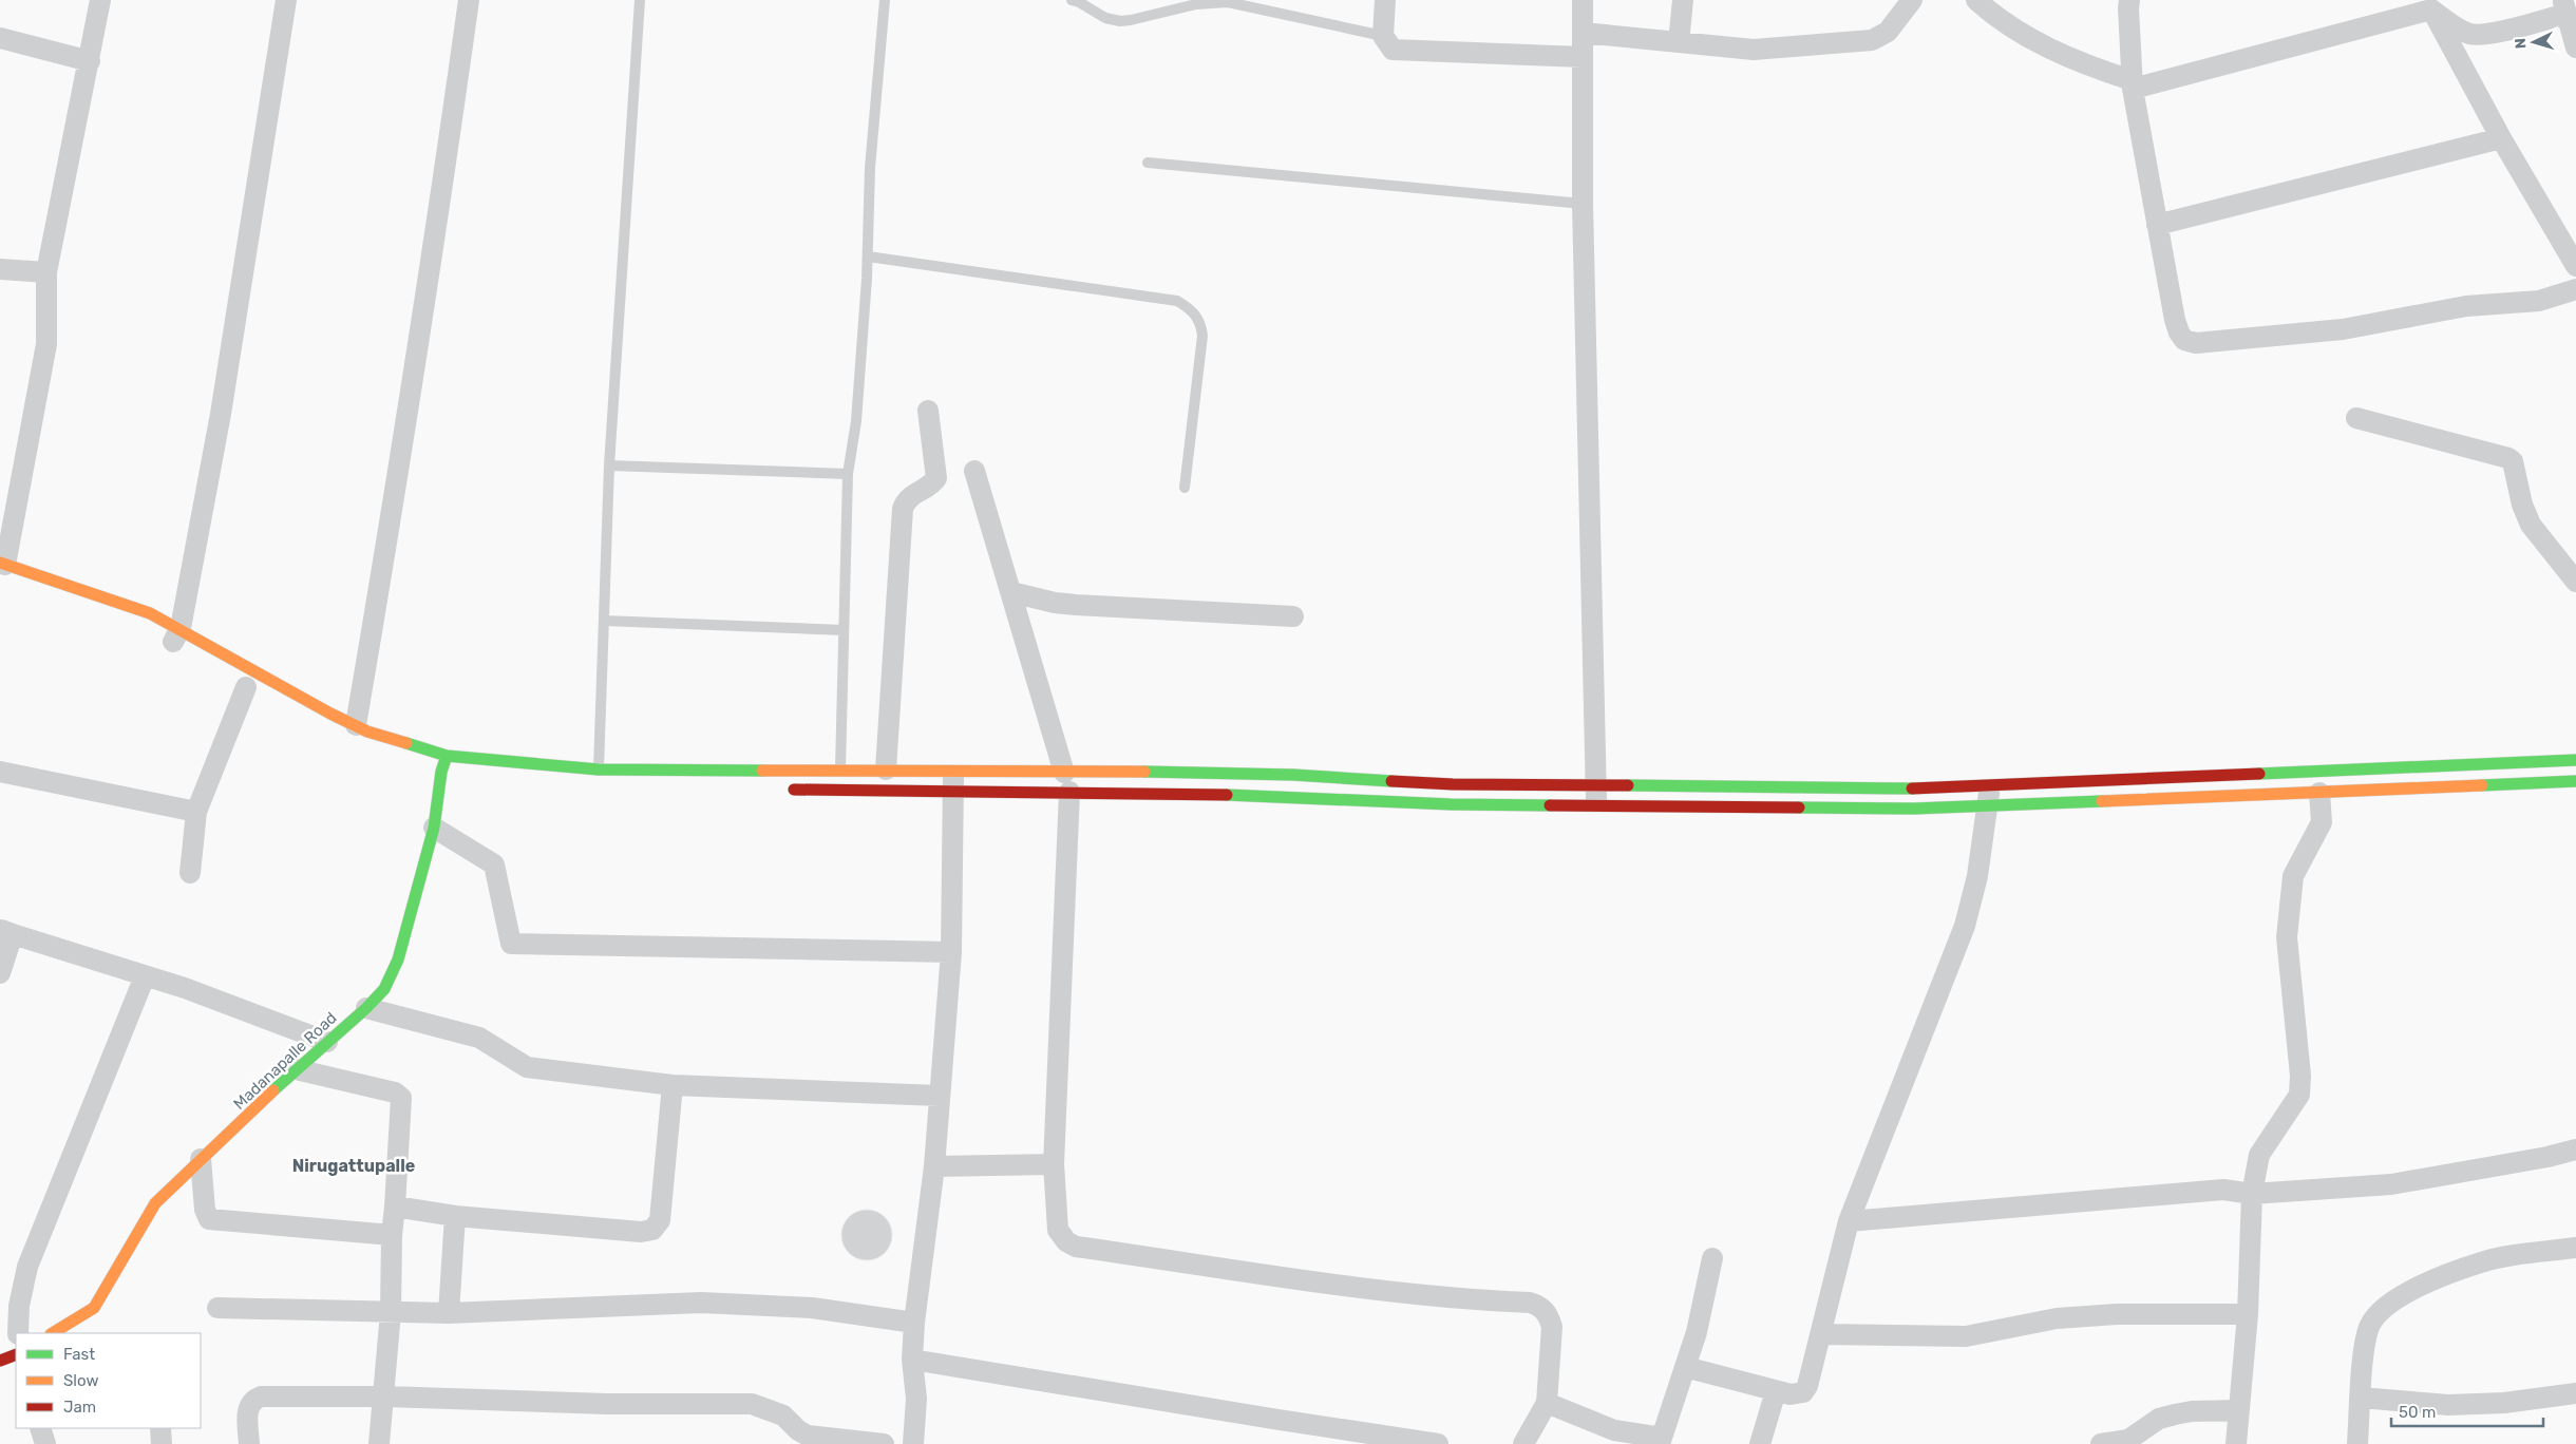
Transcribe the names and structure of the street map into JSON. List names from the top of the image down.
{
  "streets": {
    "main road": ["Madanapalle Road"]
  },
  "districts": ["Nirugattupalle"],
  "legend": ["Fast", "Slow", "Jam"],
  "scale_bar": "50 m",
  "north": "left"
}
